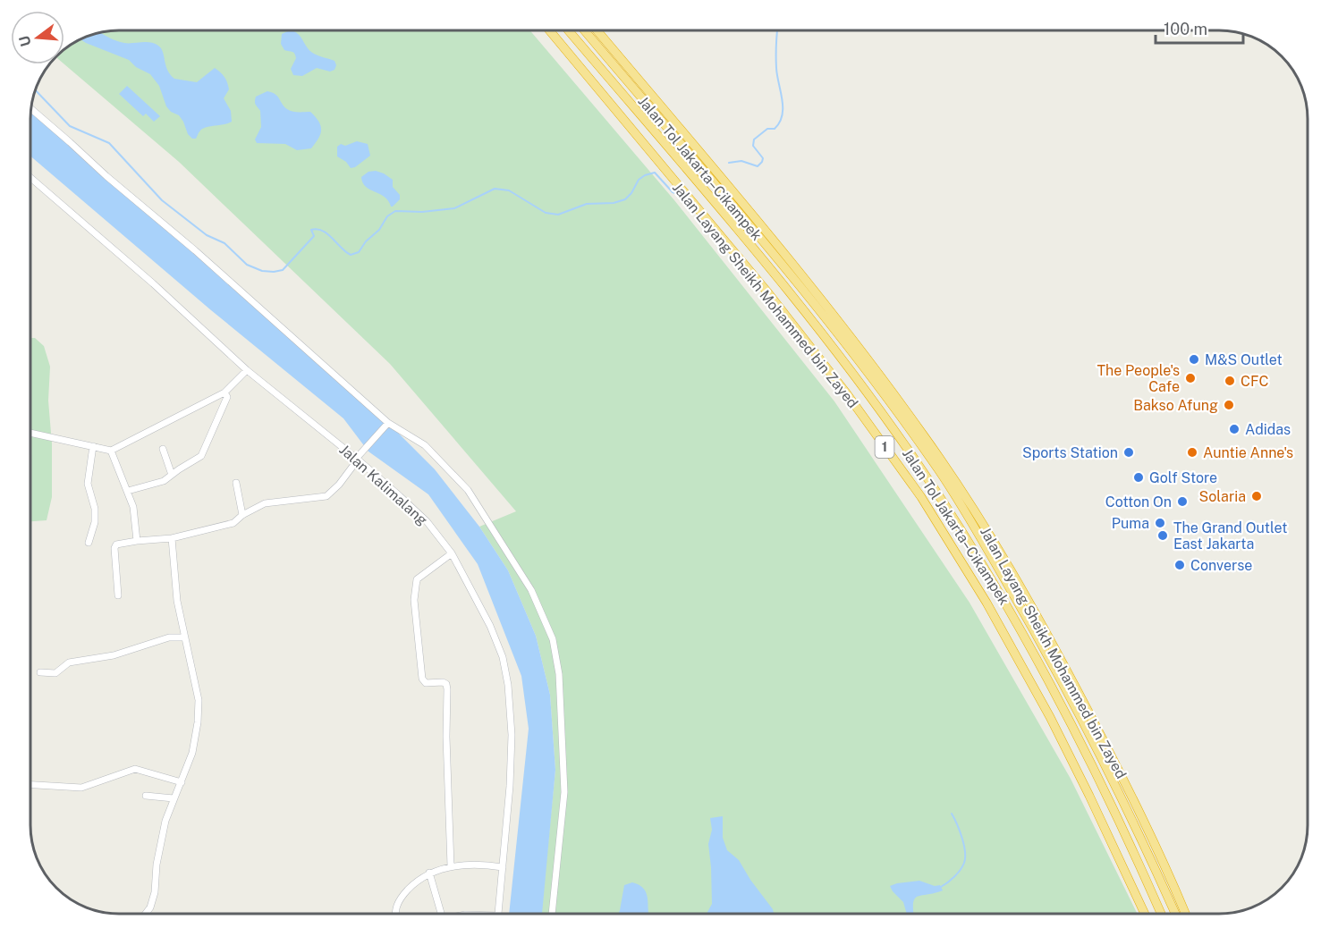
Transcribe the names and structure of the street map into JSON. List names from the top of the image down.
{
  "streets": {
    "highway": ["Jalan Tol Jakarta–Cikampek", "Jalan Layang Sheikh Mohammed bin Zayed", "1"],
    "street": ["Jalan Kalimalang"]
  },
  "places": [
    "M&S Outlet",
    "The People's Cafe",
    "CFC",
    "Bakso Afung",
    "Adidas",
    "Sports Station",
    "Auntie Anne's",
    "Golf Store",
    "Solaria",
    "Cotton On",
    "Puma",
    "The Grand Outlet East Jakarta",
    "Converse"
  ],
  "scale_bar": "100 m",
  "north": "left"
}
